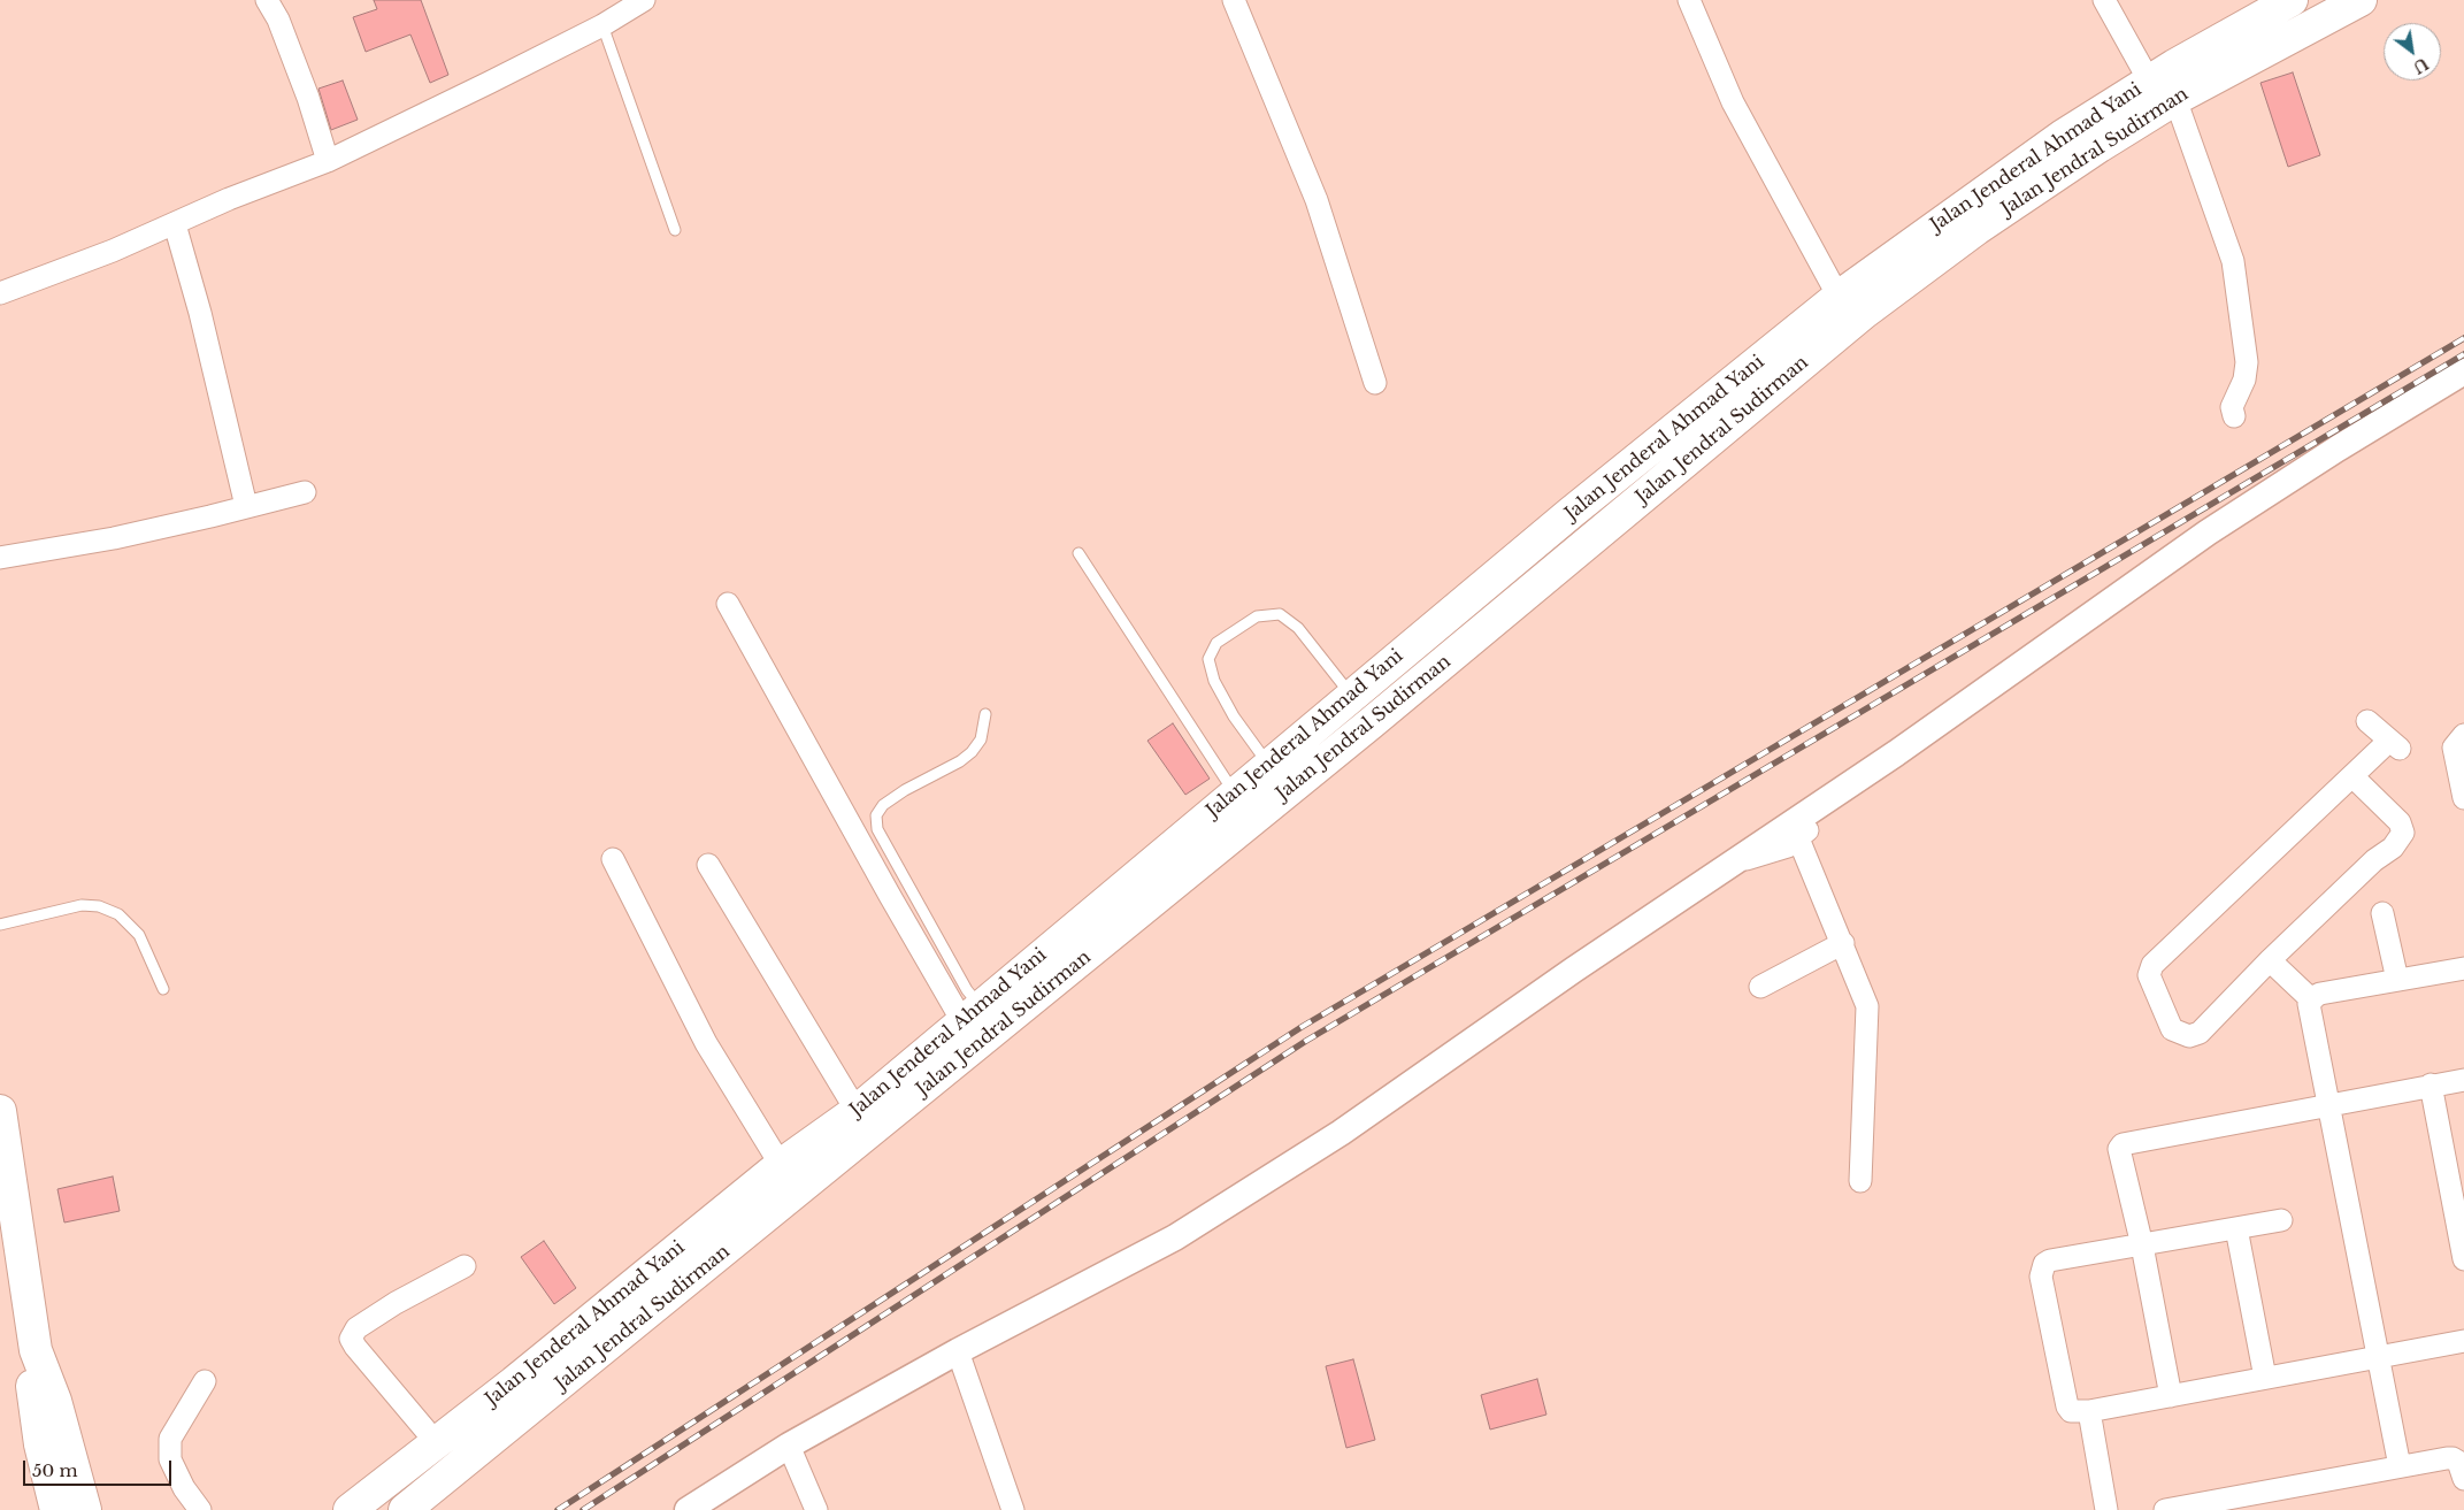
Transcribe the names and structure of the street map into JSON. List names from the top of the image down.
{
  "streets": {
    "highway": ["Jalan Jendral Sudirman", "Jalan Jenderal Ahmad Yani"]
  },
  "crossings": [
    ["Jalan Jendral Sudirman", "Jalan Jenderal Ahmad Yani"]
  ],
  "scale_bar": "50 m",
  "north": "bottom right"
}
